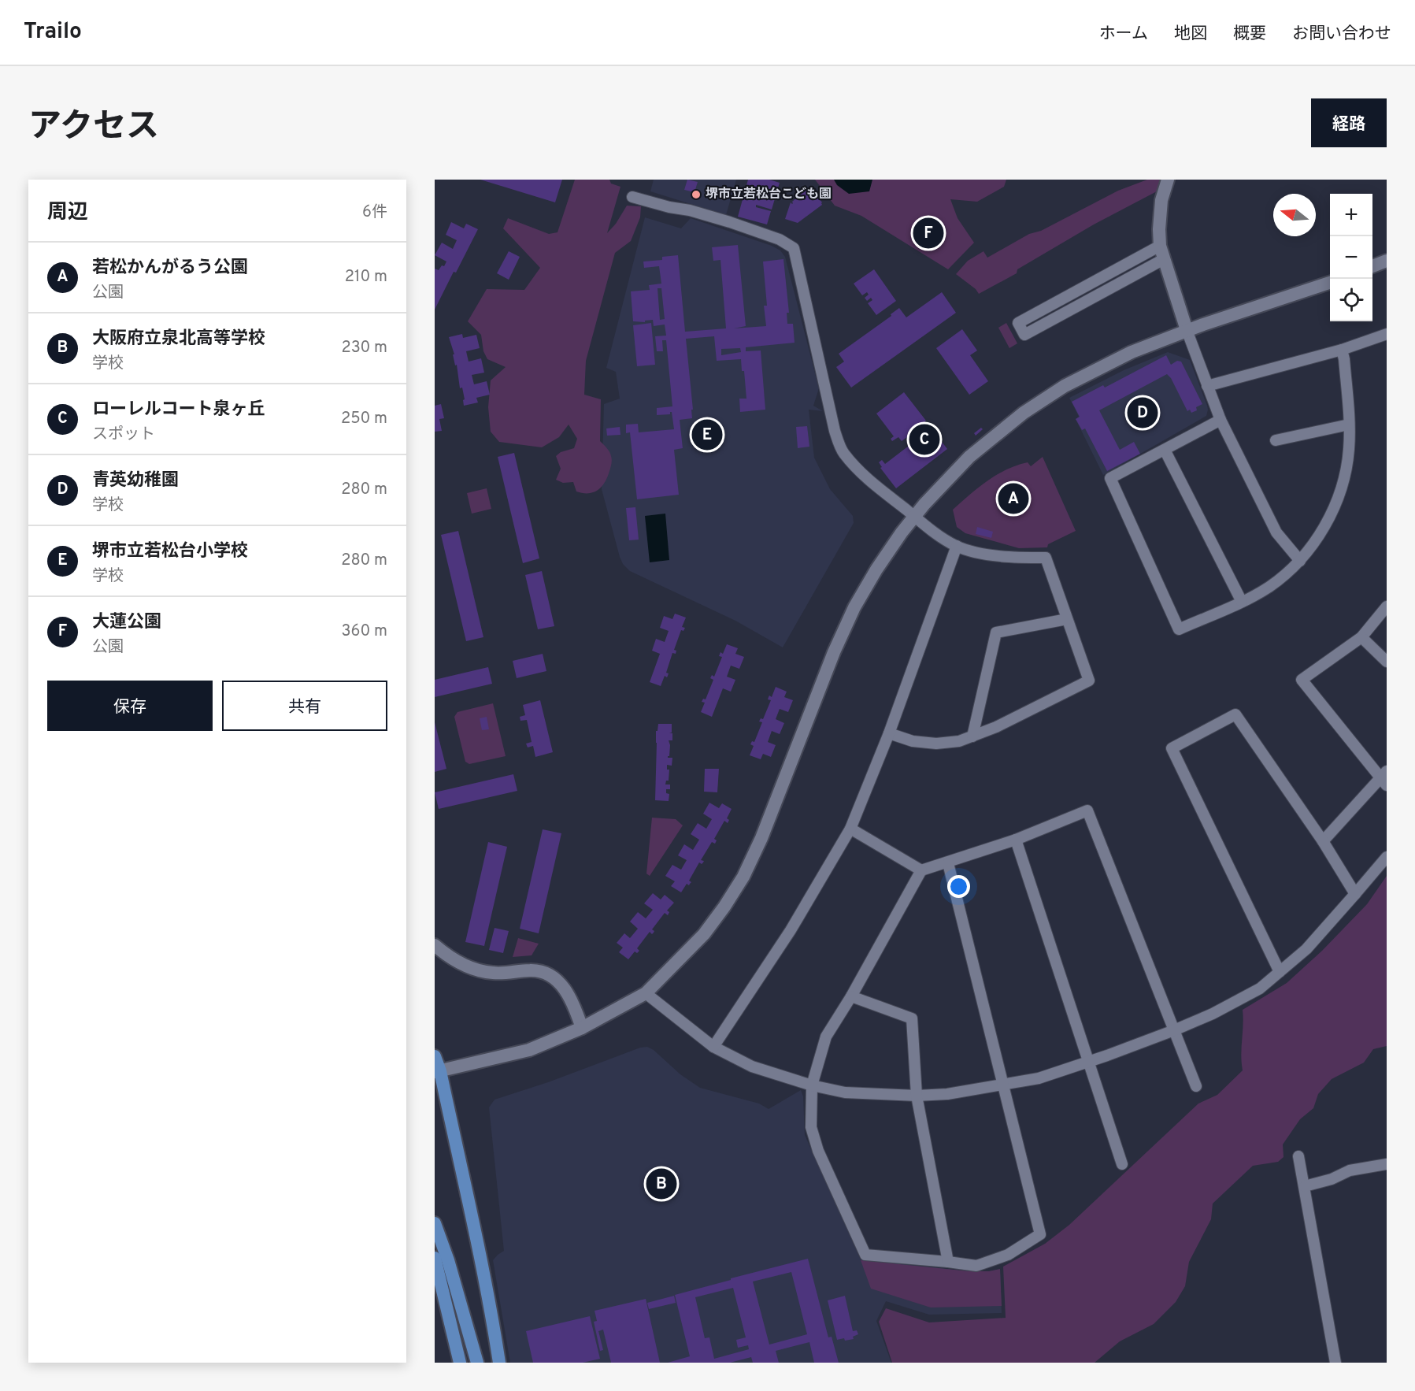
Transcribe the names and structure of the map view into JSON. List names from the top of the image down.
{
  "places": ["堺市立若松台こども園"],
  "north": "left",
  "page": {
    "header": "Trailo",
    "nav": [
      "ホーム",
      "地図",
      "概要",
      "お問い合わせ"
    ],
    "title": "アクセス",
    "buttons": [
      "経路",
      ["保存", "共有"]
    ],
    "heading": ["周辺", "6件"],
    "map_buttons": ["+", "−"],
    "pins": [
      "F",
      "D",
      "E",
      "C",
      "A",
      "B"
    ],
    "list": [
      {
        "mark": "A",
        "name": "若松かんがるう公園",
        "note": "公園",
        "value": "210 m"
      },
      {
        "mark": "B",
        "name": "大阪府立泉北高等学校",
        "note": "学校",
        "value": "230 m"
      },
      {
        "mark": "C",
        "name": "ローレルコート泉ヶ丘",
        "note": "スポット",
        "value": "250 m"
      },
      {
        "mark": "D",
        "name": "青英幼稚園",
        "note": "学校",
        "value": "280 m"
      },
      {
        "mark": "E",
        "name": "堺市立若松台小学校",
        "note": "学校",
        "value": "280 m"
      },
      {
        "mark": "F",
        "name": "大蓮公園",
        "note": "公園",
        "value": "360 m"
      }
    ]
  }
}
